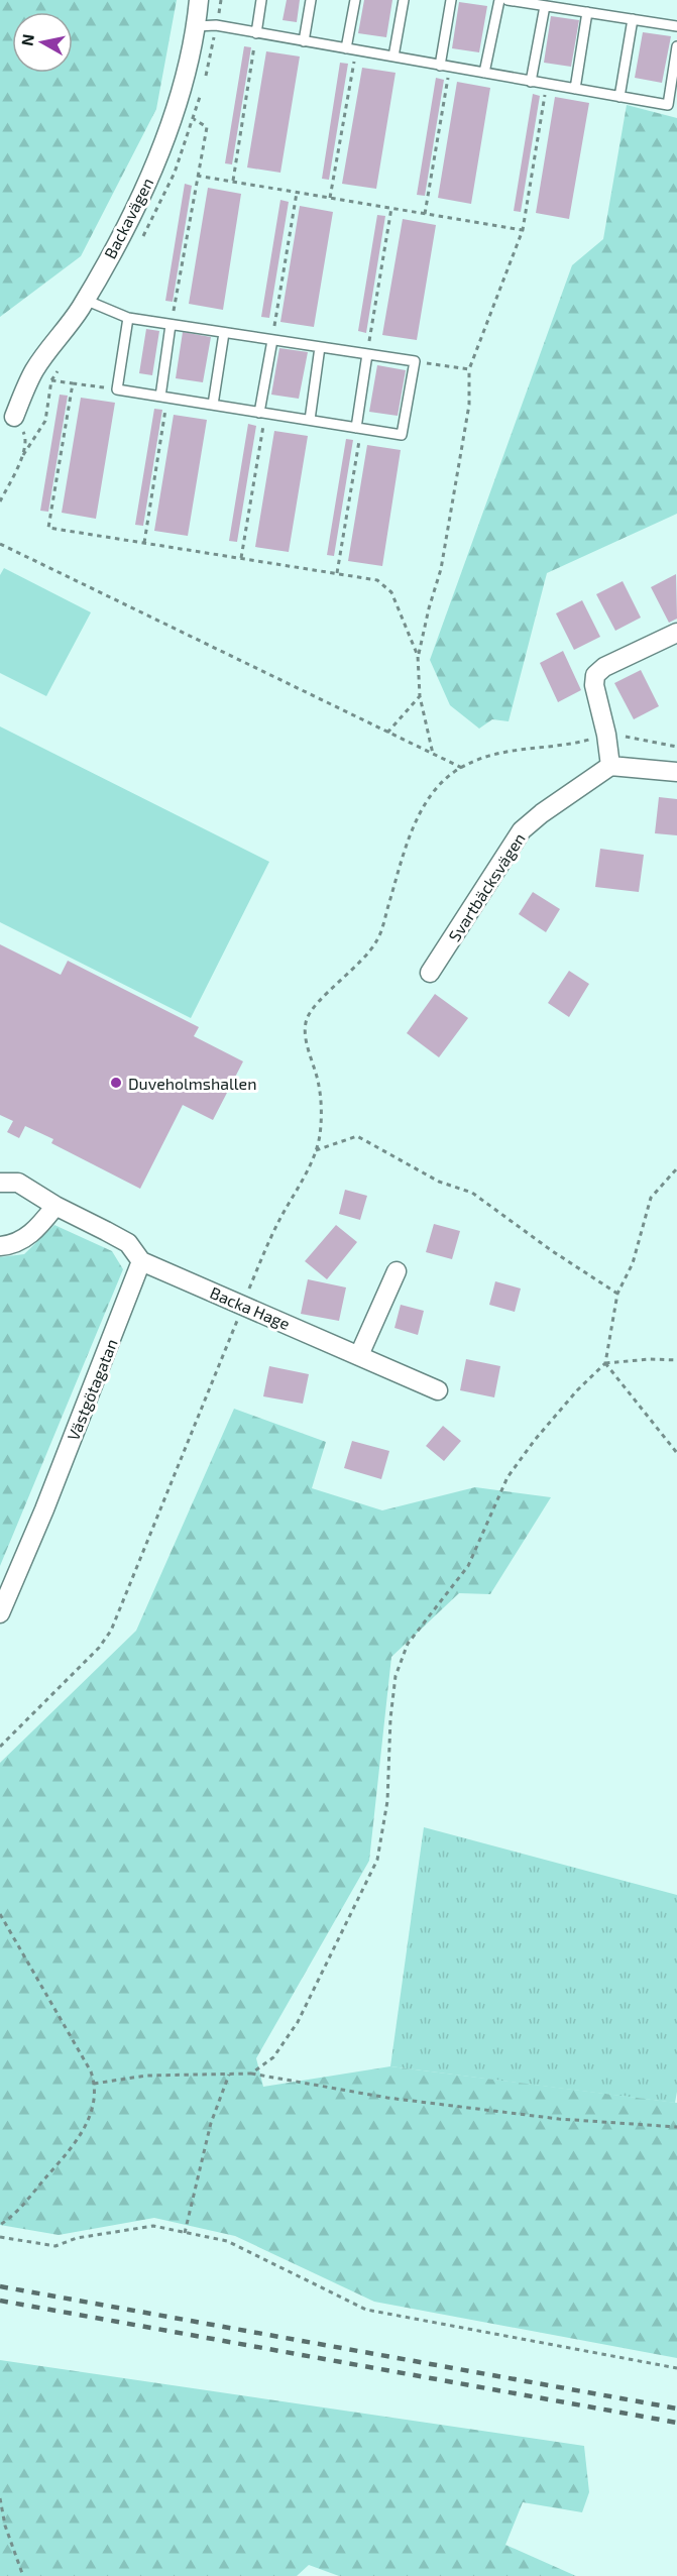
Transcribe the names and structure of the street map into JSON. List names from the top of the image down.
{
  "streets": {
    "street": [
      "Backavägen",
      "Svartbäcksvägen",
      "Backa Hage",
      "Västgötagatan"
    ]
  },
  "crossings": [
    ["Backa Hage", "Västgötagatan"]
  ],
  "places": ["Duveholmshallen"],
  "north": "left"
}
